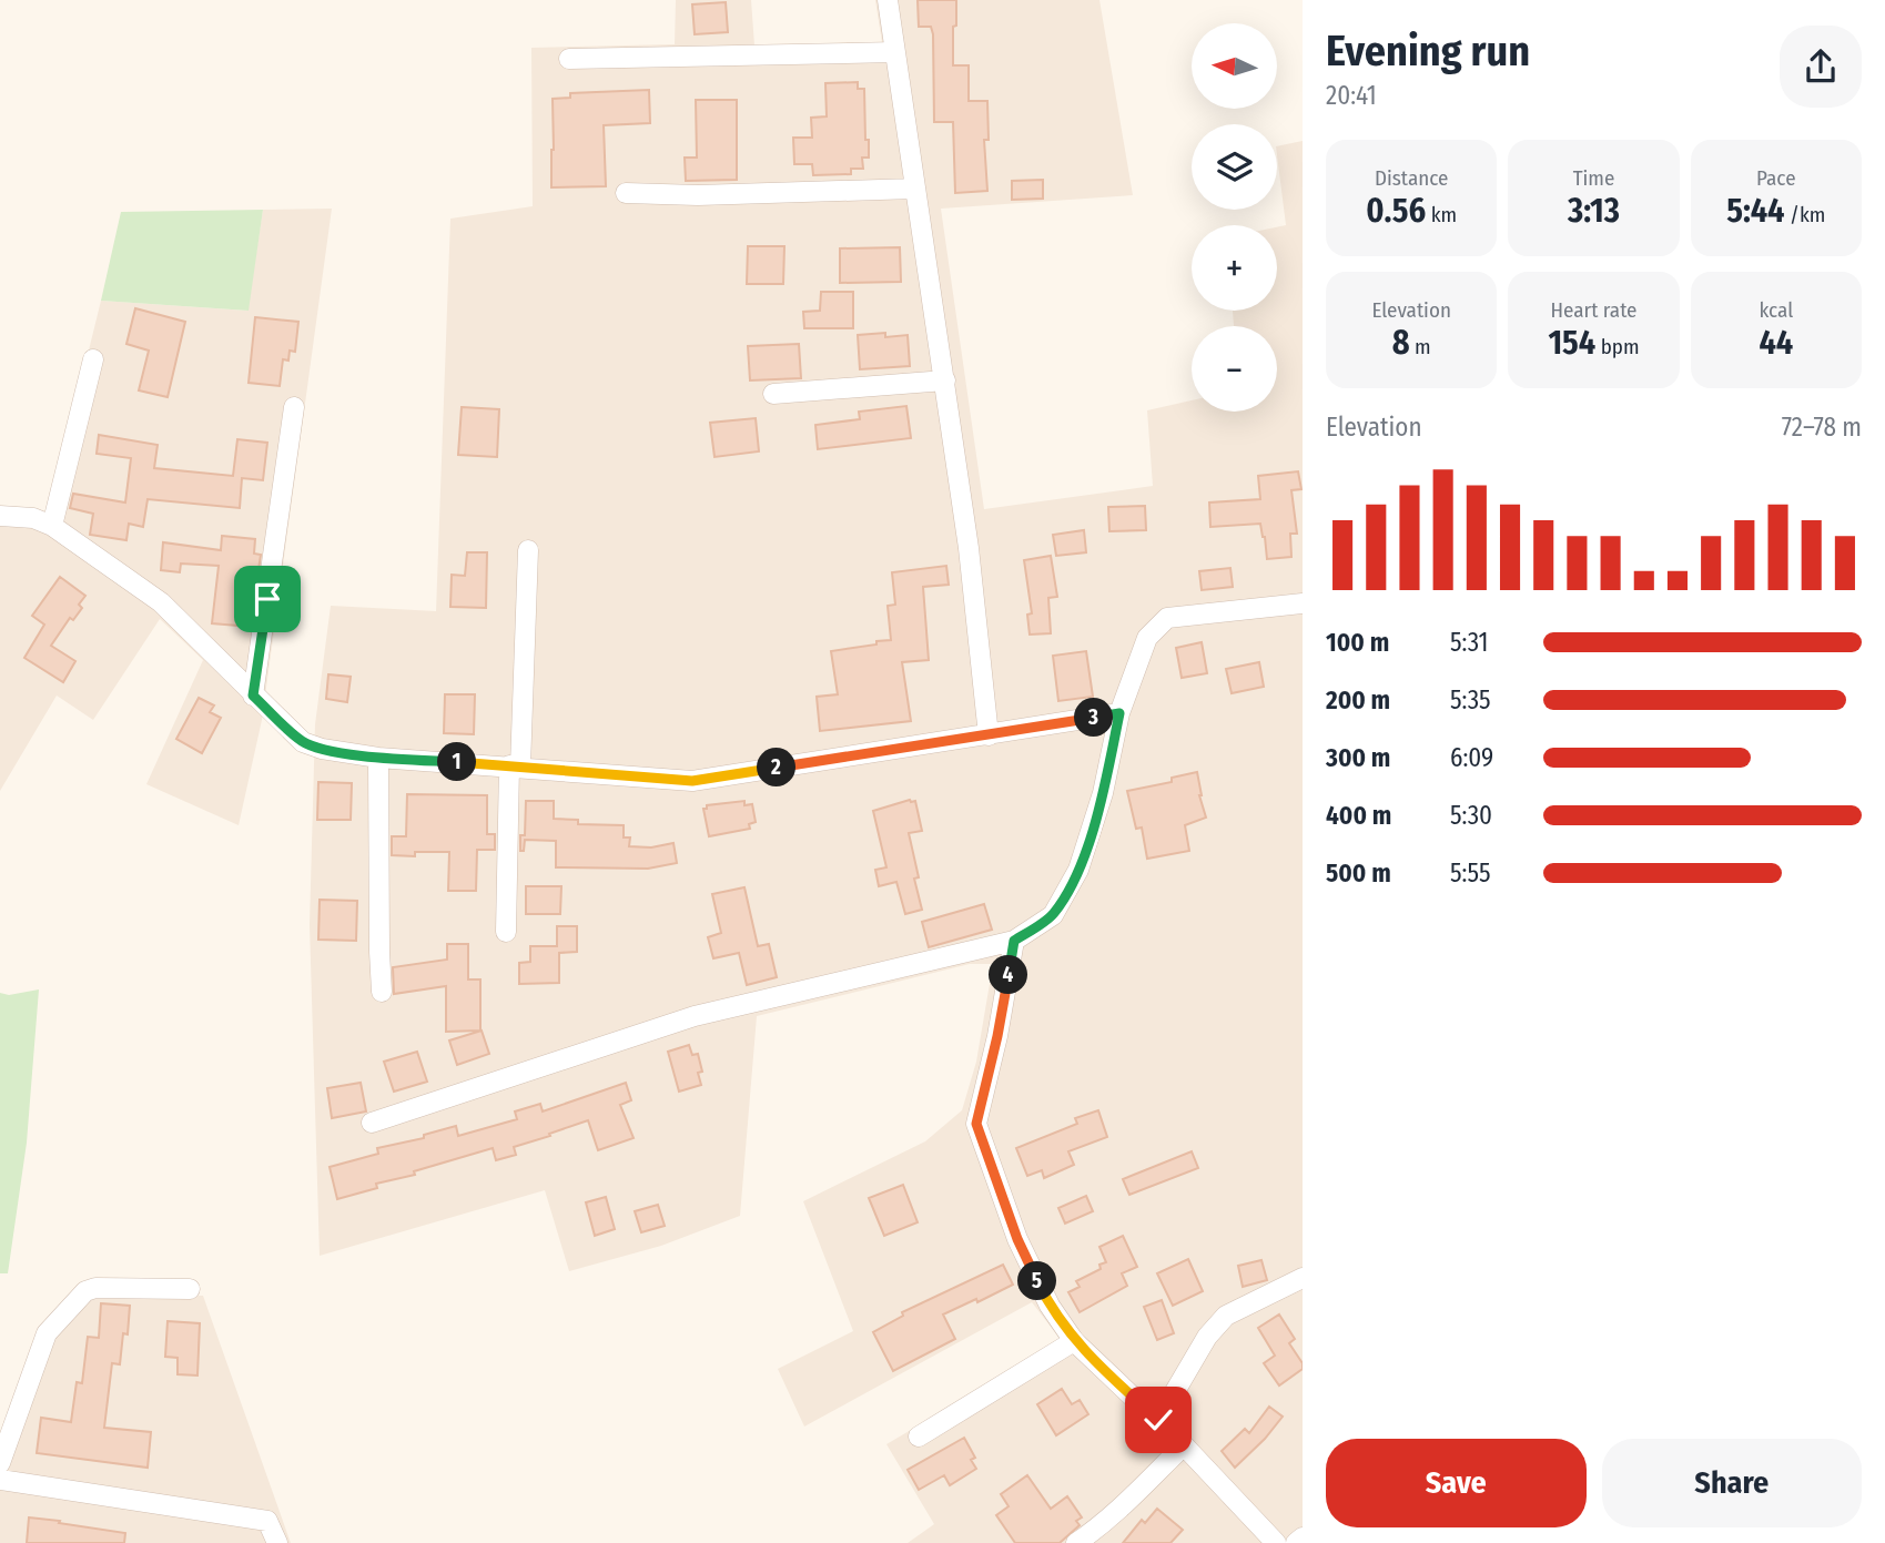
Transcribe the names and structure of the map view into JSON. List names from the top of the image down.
{
  "north": "left",
  "page": {
    "heading": ["Evening run", "20:41"],
    "map_buttons": ["+", "−"],
    "stats": [
      ["Distance", "0.56 km"],
      ["Time", "3:13"],
      ["Pace", "5:44 /km"],
      ["Elevation", "8 m"],
      ["Heart rate", "154 bpm"],
      ["kcal", "44"]
    ],
    "chart": ["Elevation", "72–78 m"],
    "list": [
      {
        "name": "100 m",
        "note": "5:31"
      },
      {
        "name": "200 m",
        "note": "5:35"
      },
      {
        "name": "300 m",
        "note": "6:09"
      },
      {
        "name": "400 m",
        "note": "5:30"
      },
      {
        "name": "500 m",
        "note": "5:55"
      }
    ],
    "pins": [
      "3",
      "1",
      "2",
      "4",
      "5"
    ],
    "buttons": ["Save", "Share"]
  }
}
